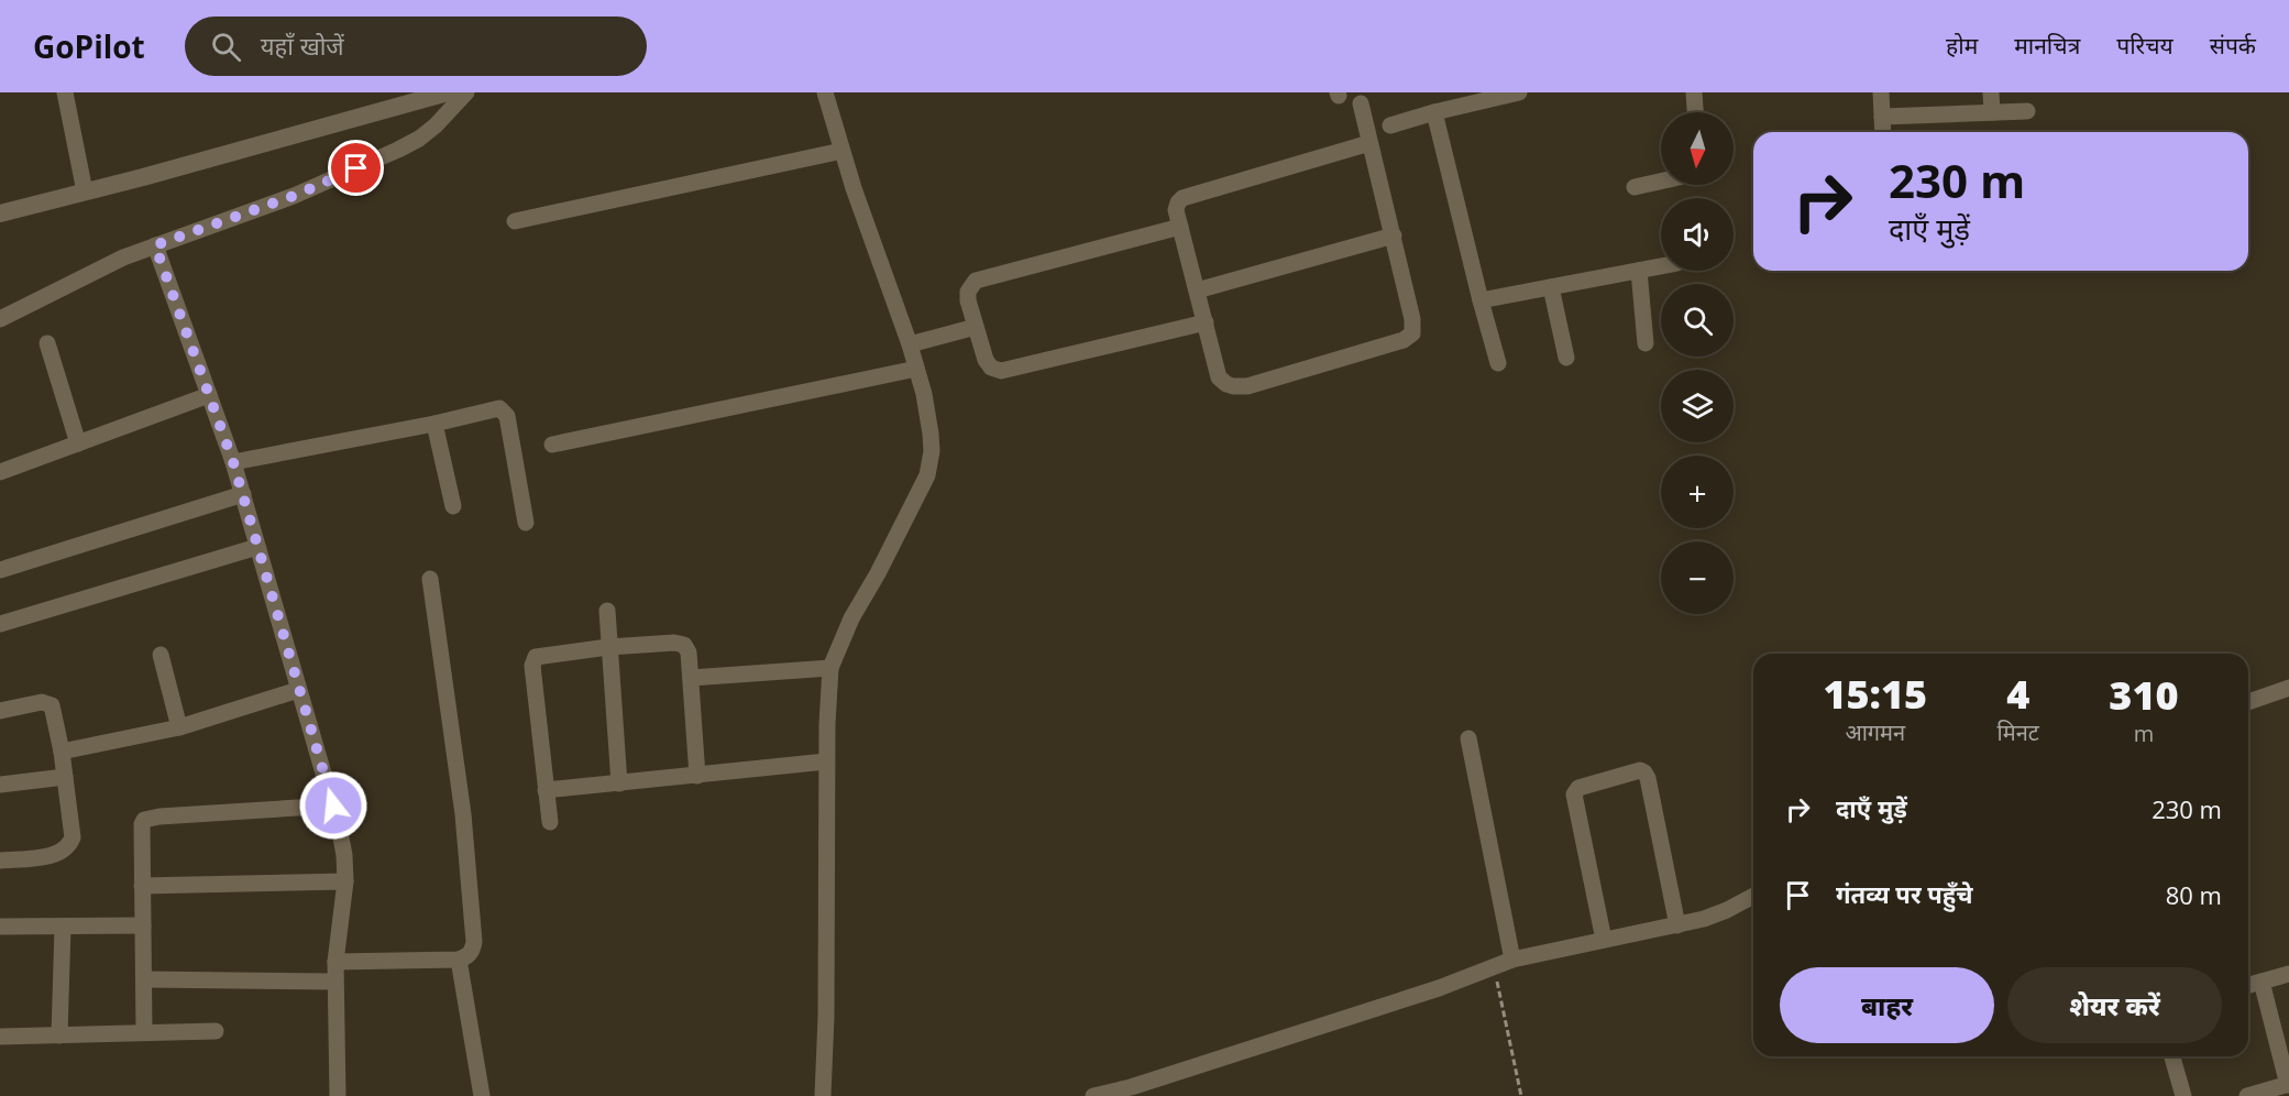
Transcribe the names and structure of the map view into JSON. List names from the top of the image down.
{
  "north": "bottom",
  "page": {
    "header": "GoPilot",
    "search": "यहाँ खोजें",
    "nav": [
      "होम",
      "मानचित्र",
      "परिचय",
      "संपर्क"
    ],
    "map_buttons": ["+", "−"],
    "turn": ["230 m", "दाएँ मुड़ें"],
    "eta": [
      "15:15",
      "आगमन",
      "4",
      "मिनट",
      "310",
      "m"
    ],
    "list": [
      {
        "name": "दाएँ मुड़ें",
        "value": "230 m"
      },
      {
        "name": "गंतव्य पर पहुँचे",
        "value": "80 m"
      }
    ],
    "buttons": ["बाहर", "शेयर करें"]
  }
}
